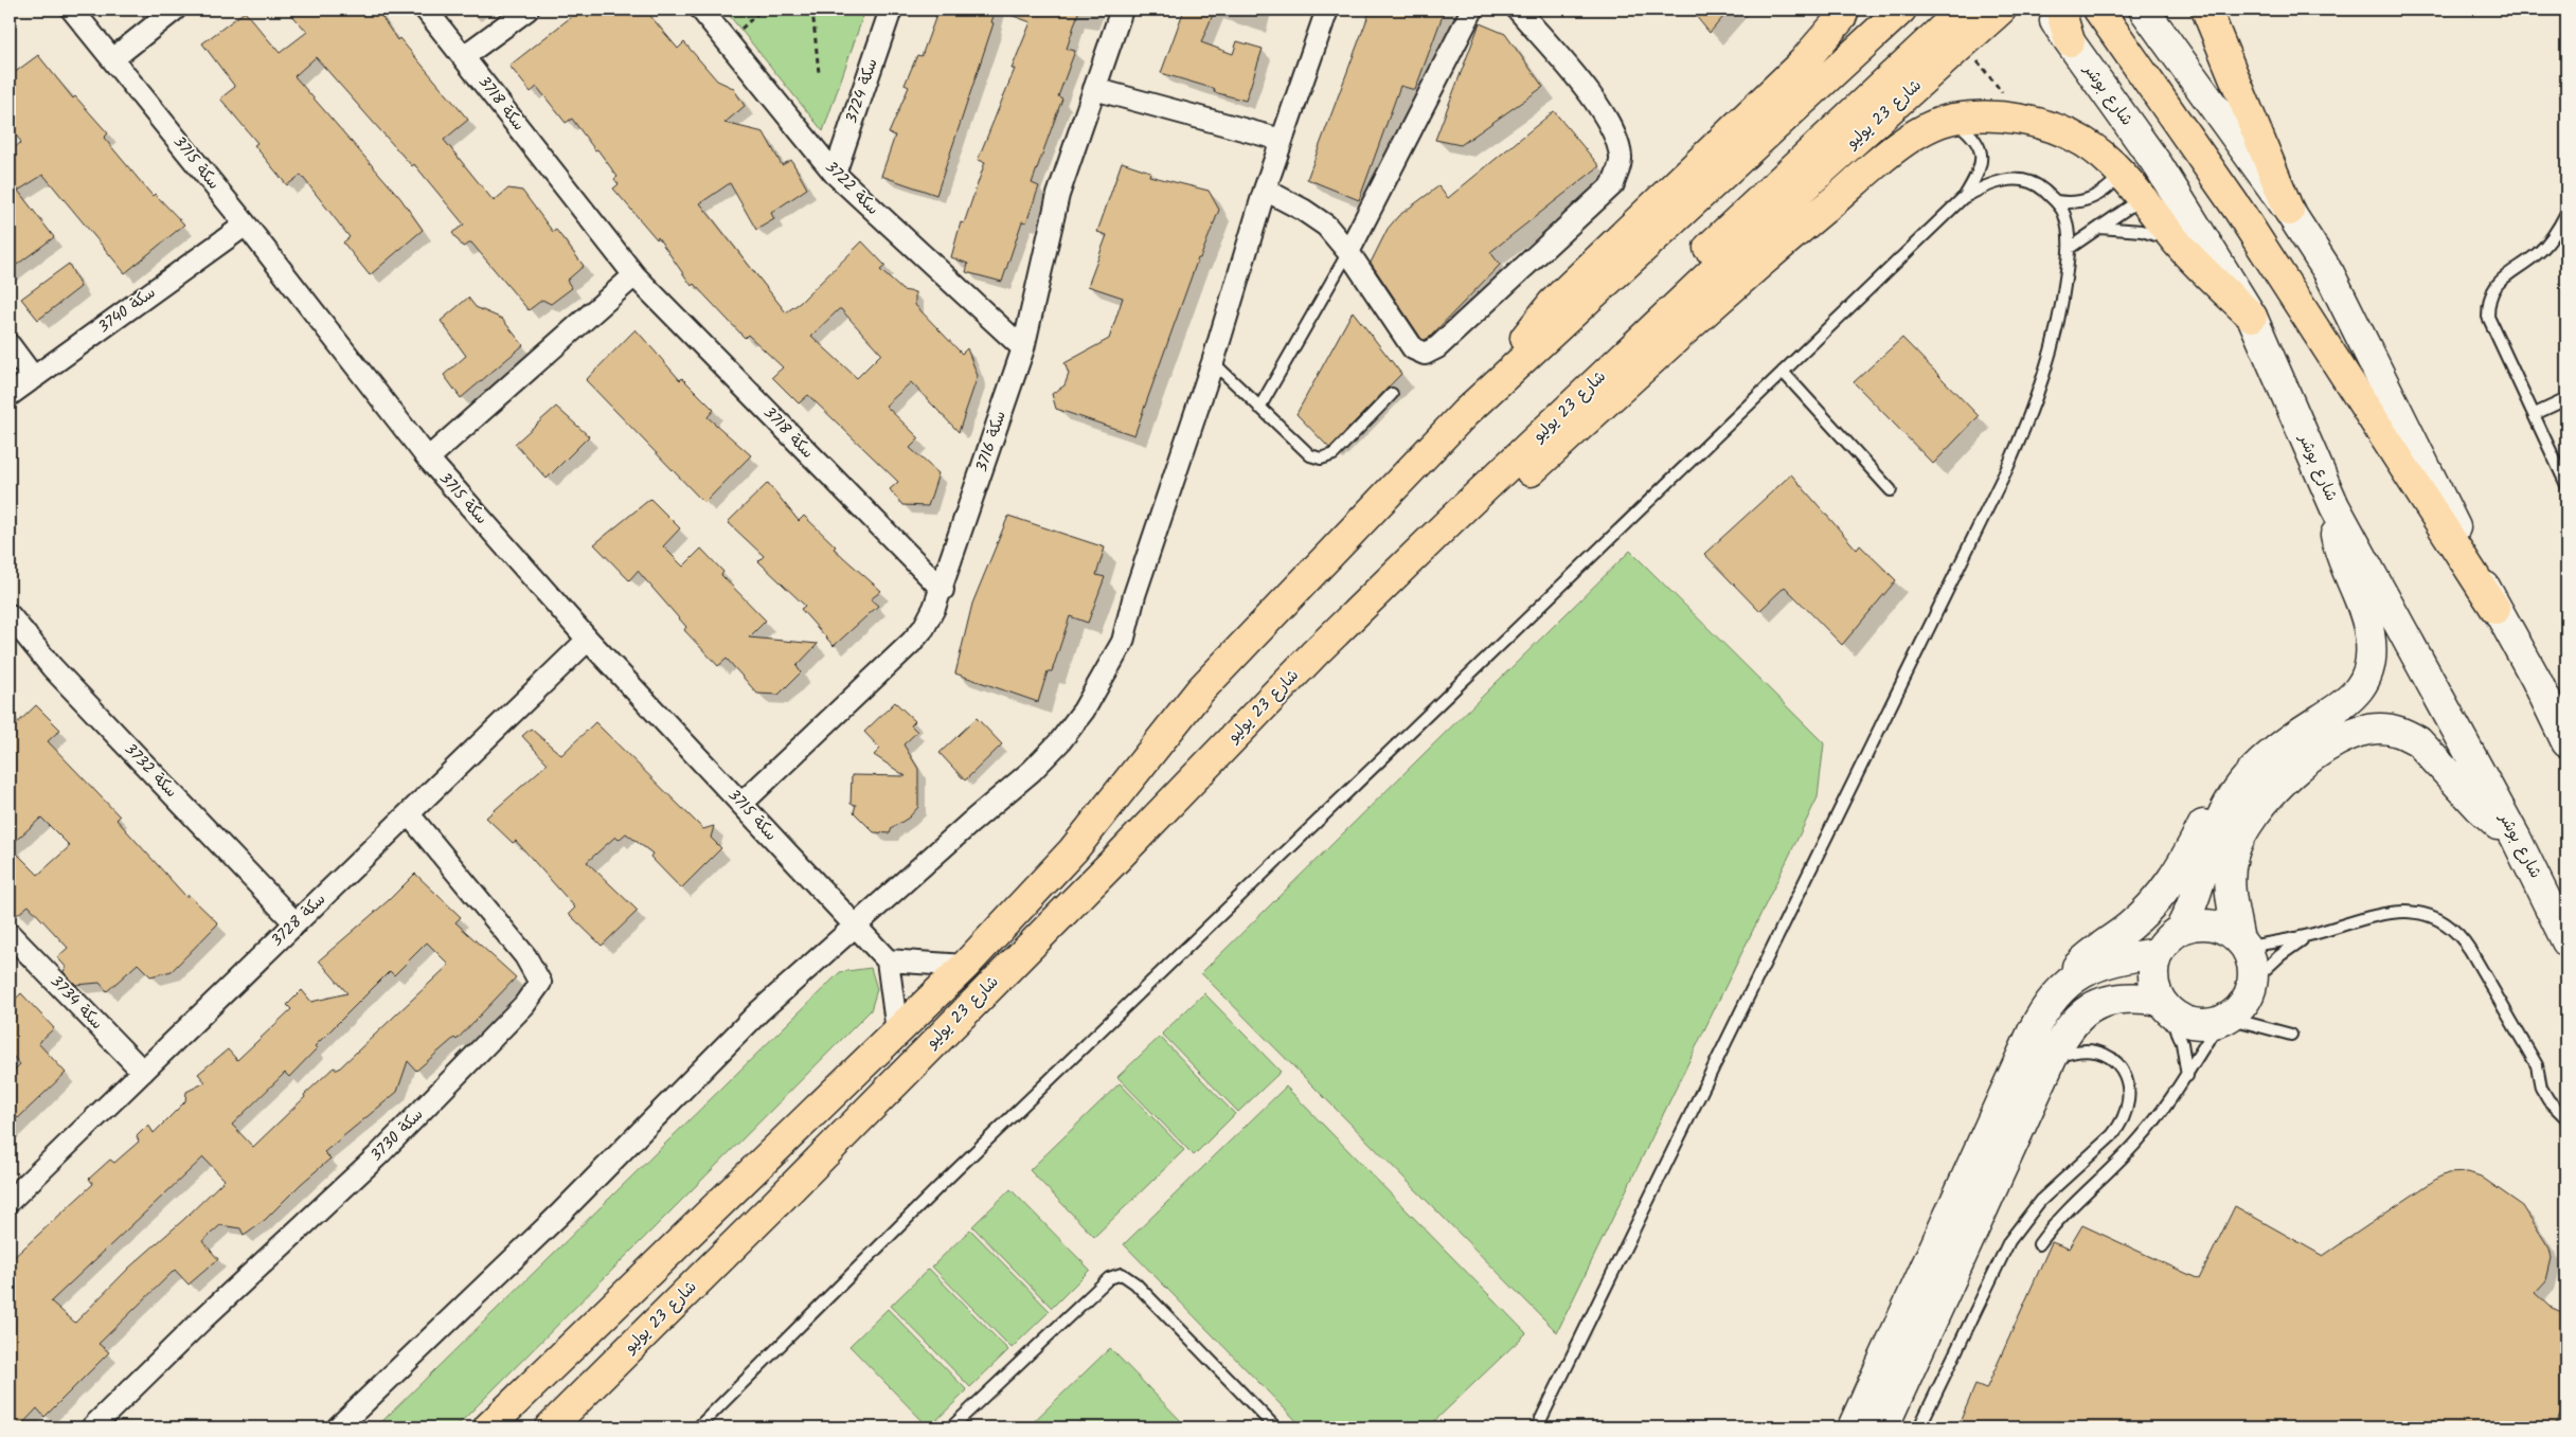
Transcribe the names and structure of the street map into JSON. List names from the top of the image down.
{
  "streets": {
    "main road": ["شارع 23 يوليو"],
    "street": [
      "سكة 3724",
      "شارع بوشر",
      "سكة 3718",
      "سكة 3715",
      "سكة 3722",
      "سكة 3740",
      "سكة 3716",
      "سكة 3732",
      "سكة 3728",
      "سكة 3734",
      "سكة 3730"
    ]
  },
  "crossings": [
    ["سكة 3724", "سكة 3722"],
    ["سكة 3718", "سكة 3716"],
    ["سكة 3715", "سكة 3740"],
    ["سكة 3715", "سكة 3716"],
    ["سكة 3715", "سكة 3728"],
    ["سكة 3722", "سكة 3716"],
    ["سكة 3732", "سكة 3728"],
    ["سكة 3728", "سكة 3734"],
    ["سكة 3728", "سكة 3730"]
  ]
}
